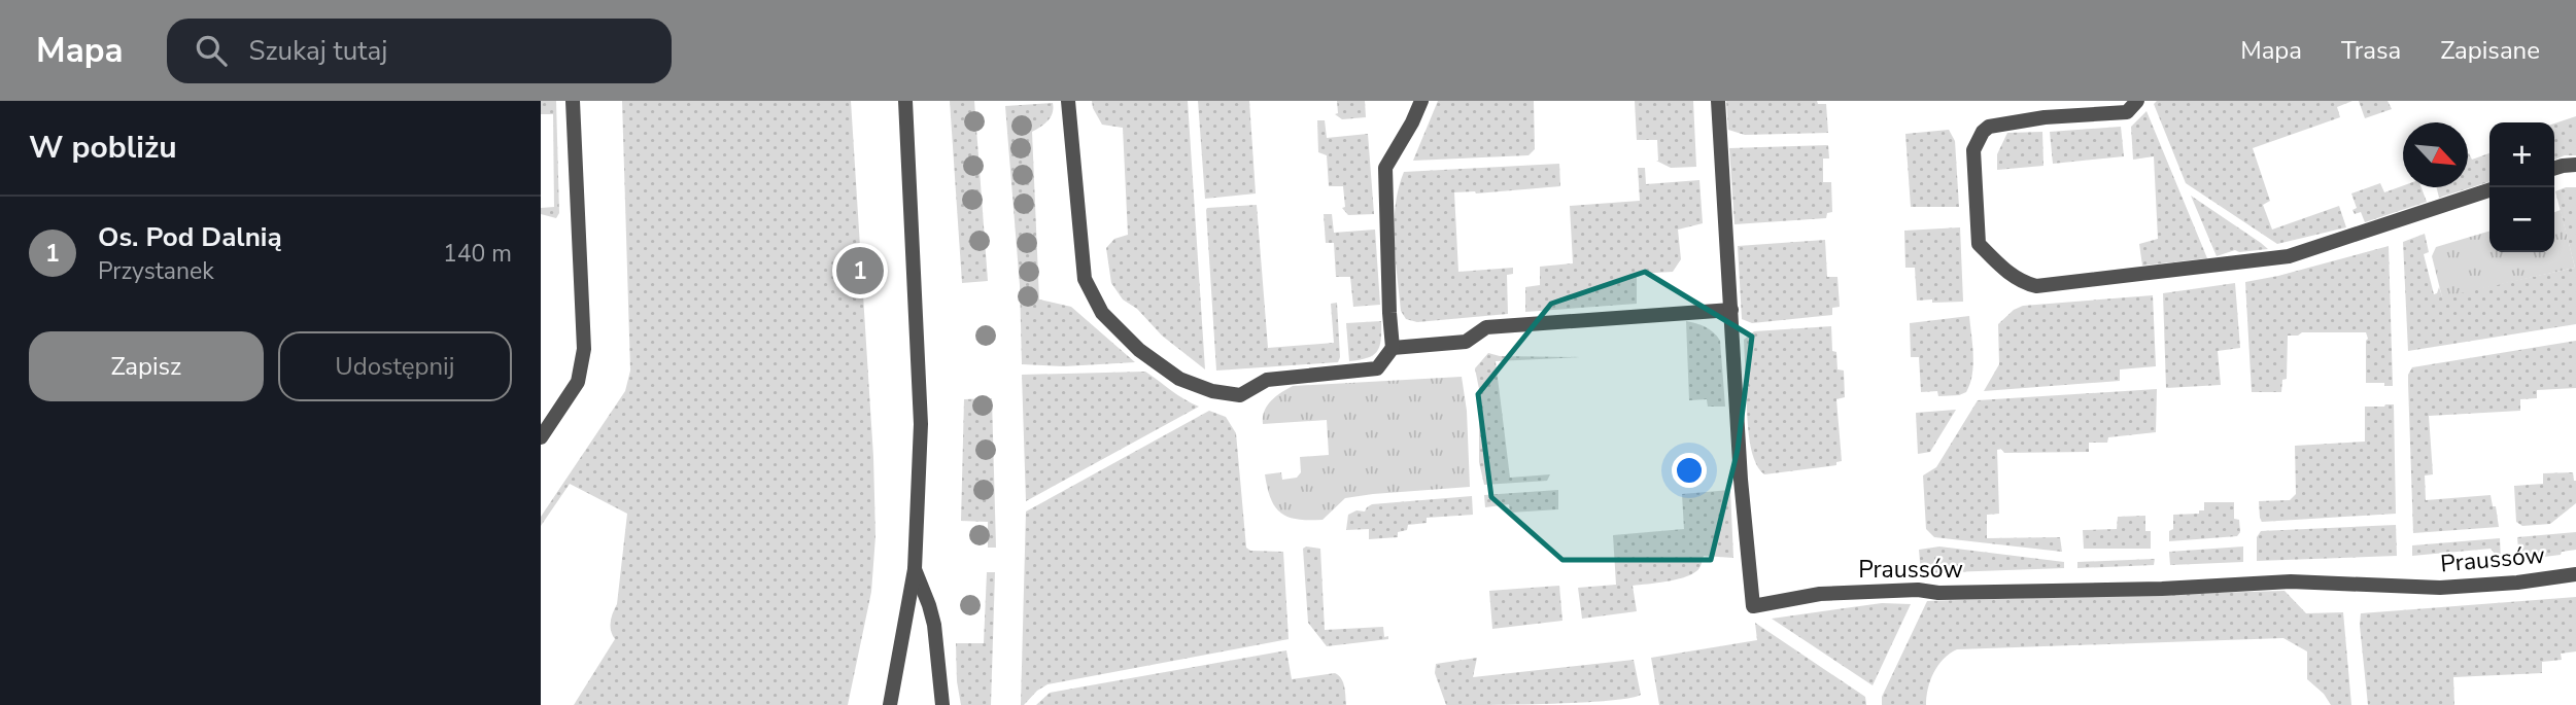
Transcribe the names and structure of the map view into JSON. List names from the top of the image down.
{
  "streets": {
    "street": ["Praussów"]
  },
  "north": "bottom right",
  "page": {
    "header": "Mapa",
    "search": "Szukaj tutaj",
    "nav": ["Mapa", "Trasa", "Zapisane"],
    "heading": "W pobliżu",
    "map_buttons": ["+", "−"],
    "list": [
      {
        "mark": "1",
        "name": "Os. Pod Dalnią",
        "note": "Przystanek",
        "value": "140 m"
      }
    ],
    "pins": "1",
    "buttons": ["Zapisz", "Udostępnij"]
  }
}
